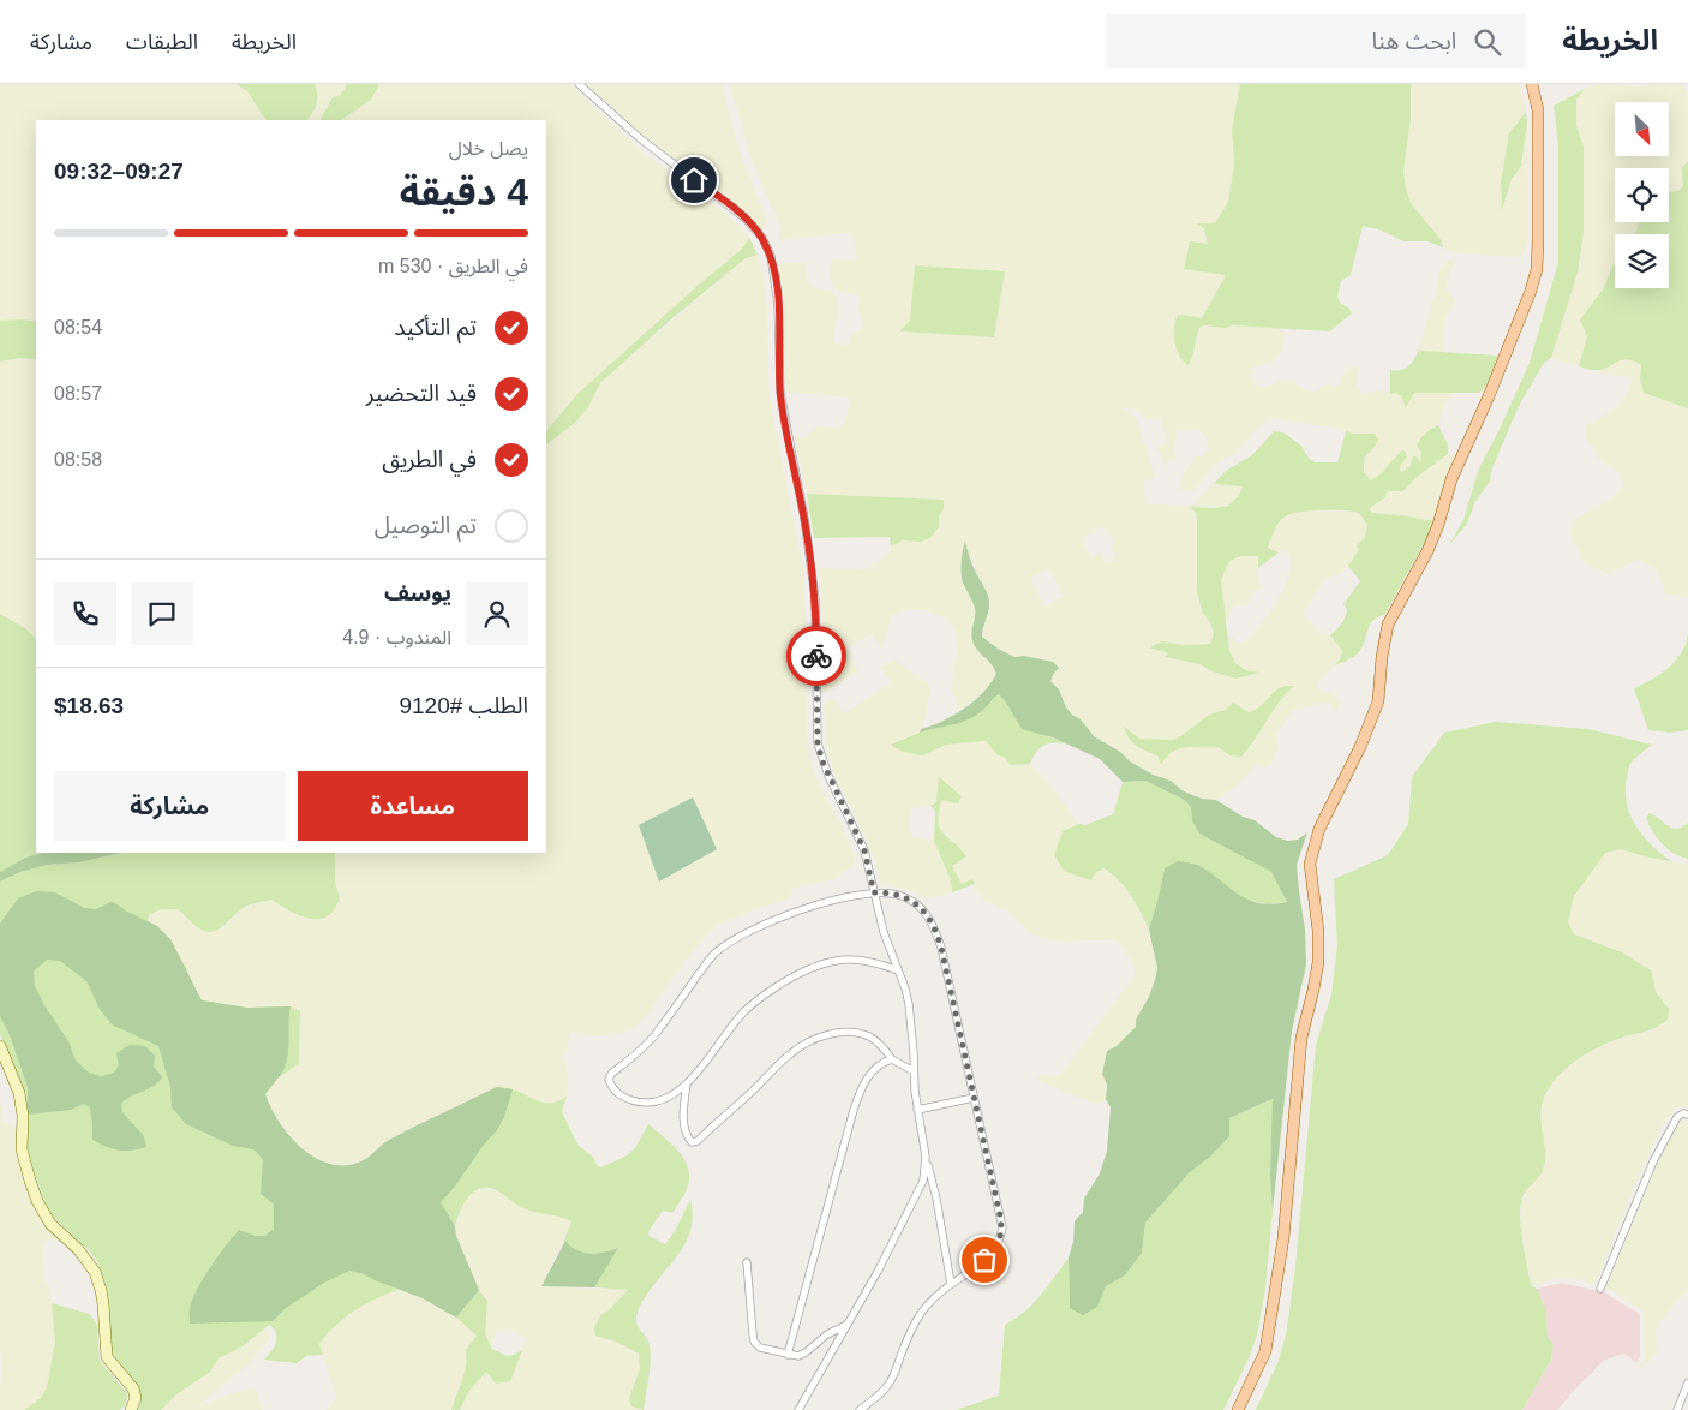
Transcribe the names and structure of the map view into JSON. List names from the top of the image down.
{
  "north": "bottom right",
  "page": {
    "header": "الخريطة",
    "search": "ابحث هنا",
    "nav": ["الخريطة", "الطبقات", "مشاركة"],
    "heading": ["4 دقيقة", "يصل خلال", "09:27–09:32"],
    "panel": [
      "يوسف",
      "المندوب · 4.9",
      "الطلب #9120",
      "$18.63"
    ],
    "bar": "في الطريق · 530 m",
    "list": [
      ["تم التأكيد", "08:54"],
      ["قيد التحضير", "08:57"],
      ["في الطريق", "08:58"],
      "تم التوصيل"
    ],
    "buttons": ["مساعدة", "مشاركة"]
  }
}
